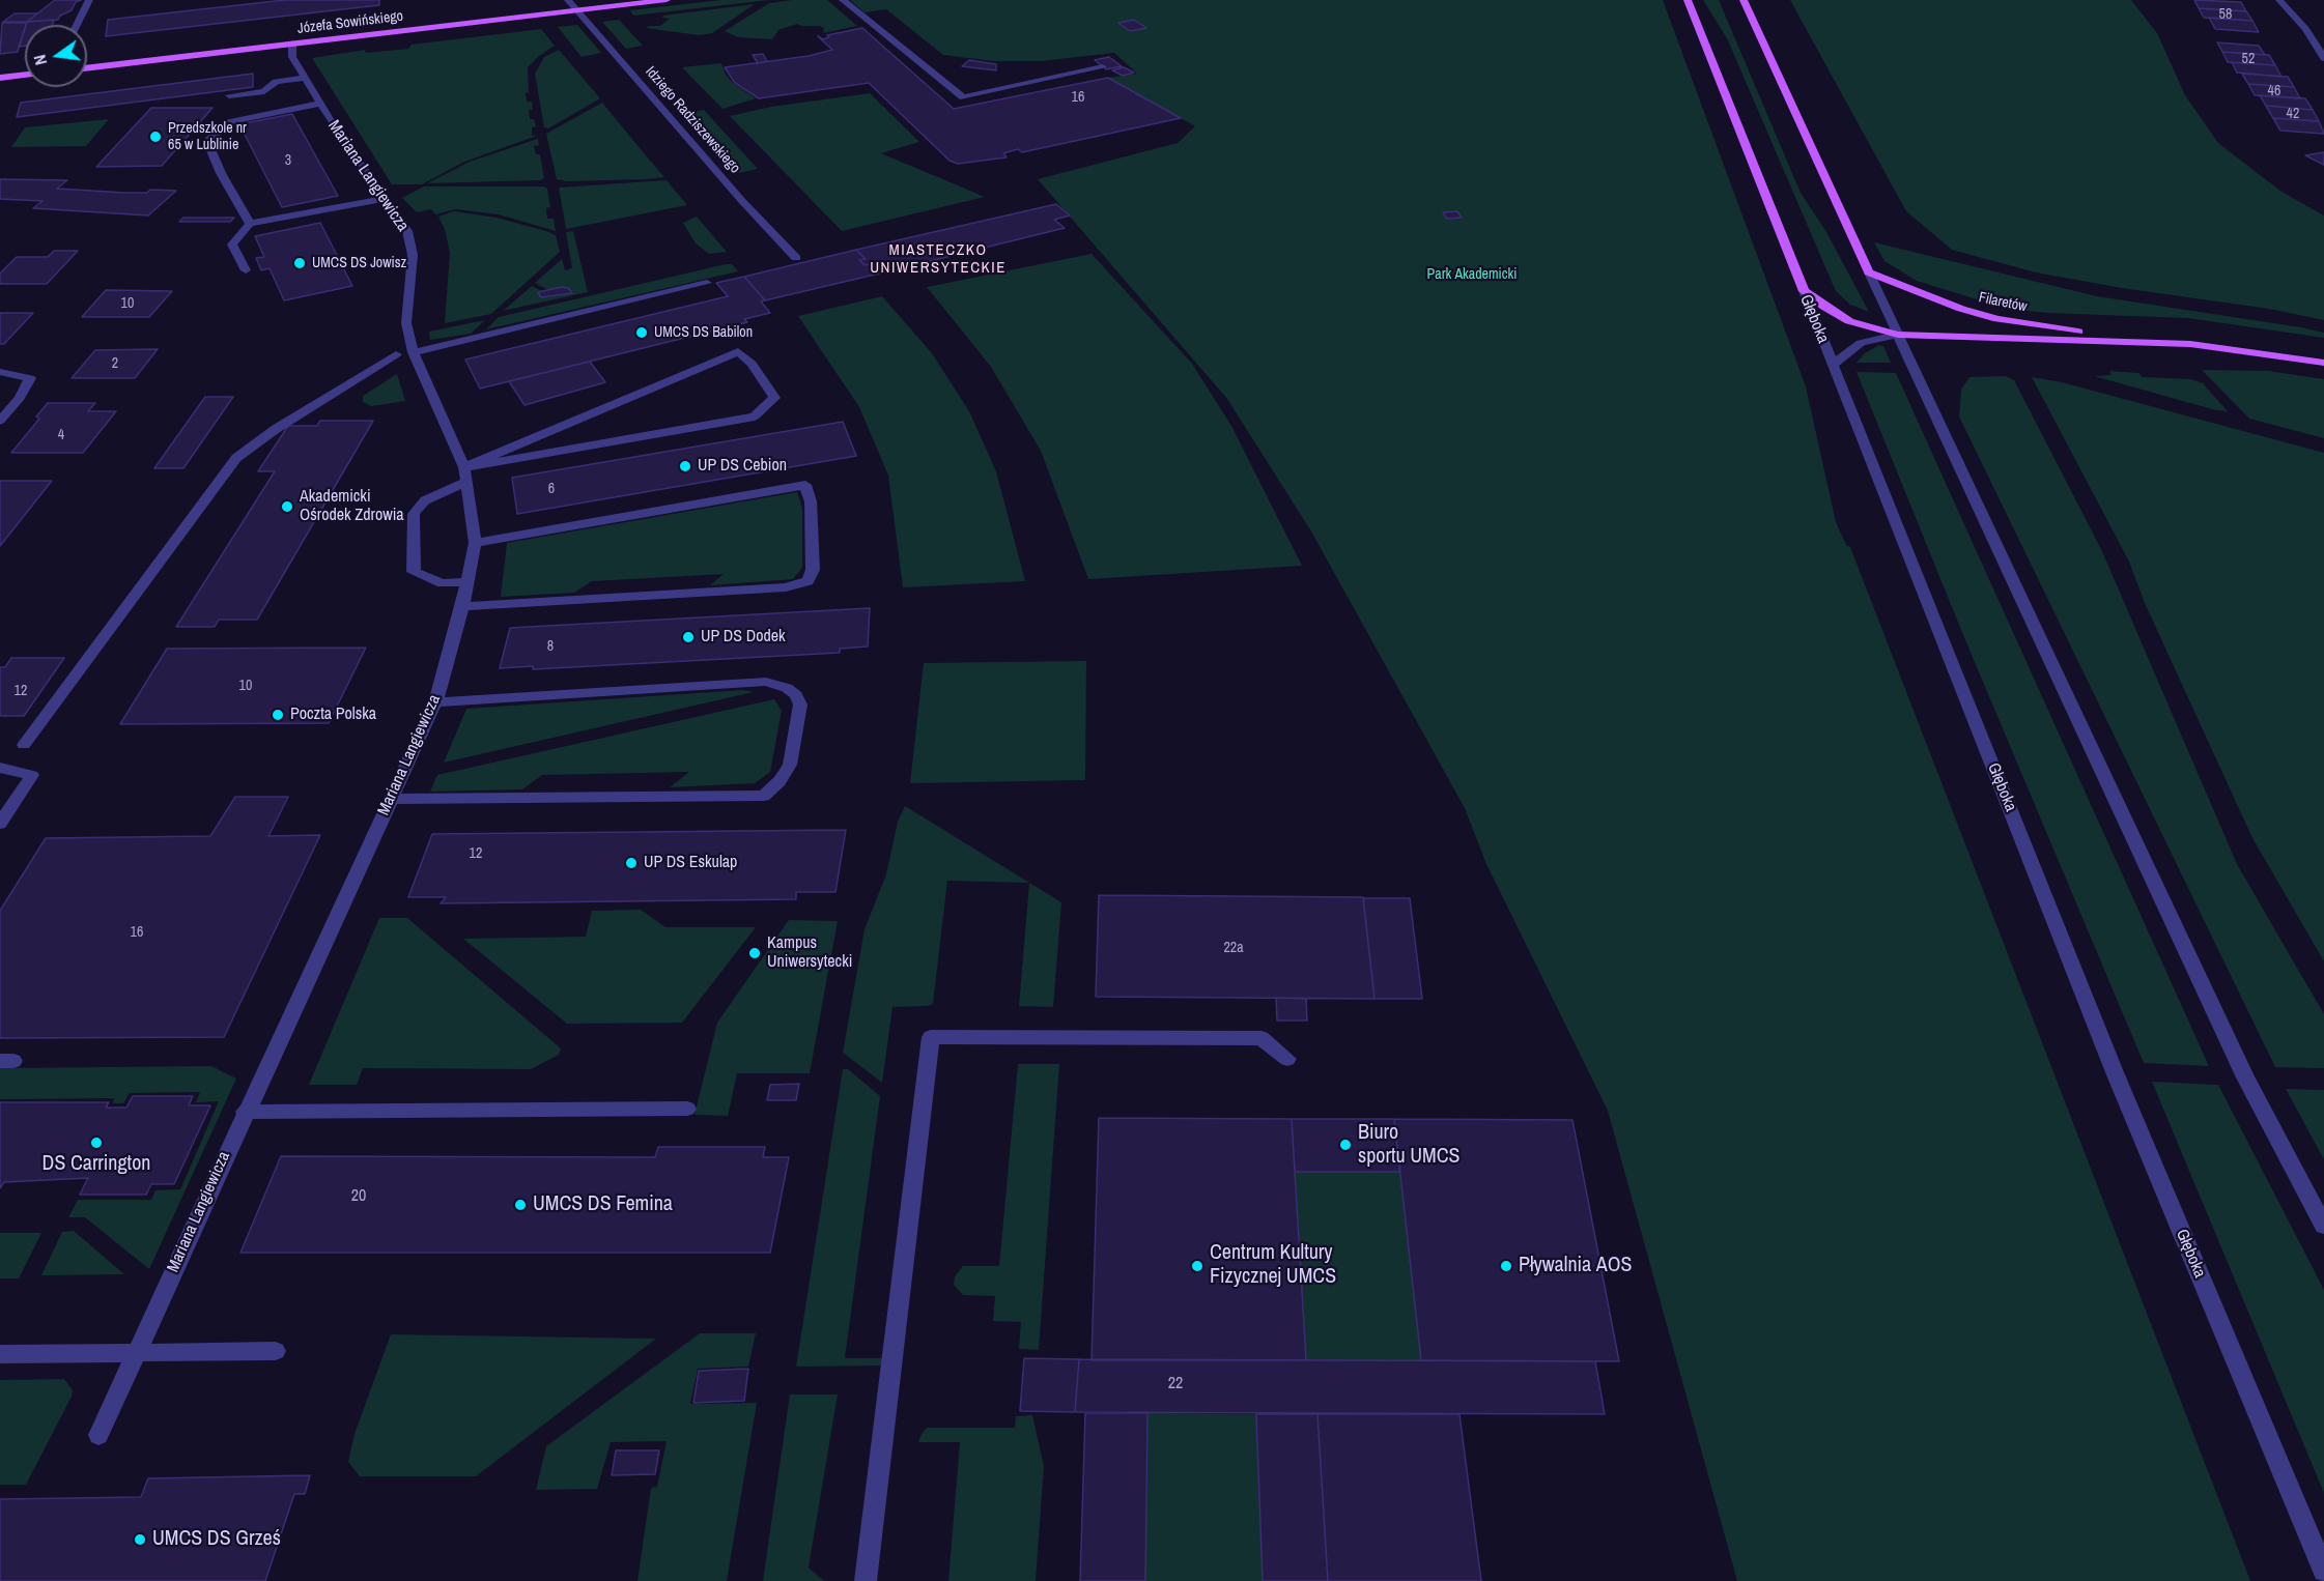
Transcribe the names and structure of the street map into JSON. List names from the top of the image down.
{
  "streets": {
    "main road": ["Józefa Sowińskiego", "Filaretów", "Głęboka"],
    "street": ["Idziego Radziszewskiego", "Mariana Langiewicza"]
  },
  "crossings": [
    ["Józefa Sowińskiego", "Idziego Radziszewskiego"],
    ["Józefa Sowińskiego", "Mariana Langiewicza"],
    ["Filaretów", "Głęboka"]
  ],
  "districts": ["MIASTECZKO UNIWERSYTECKIE"],
  "parks": ["Park Akademicki"],
  "places": [
    "Przedszkole nr 65 w Lublinie",
    "UMCS DS Jowisz",
    "UMCS DS Babilon",
    "UP DS Cebion",
    "Akademicki Ośrodek Zdrowia",
    "UP DS Dodek",
    "Poczta Polska",
    "UP DS Eskulap",
    "Kampus Uniwersytecki",
    "DS Carrington",
    "Biuro sportu UMCS",
    "UMCS DS Femina",
    "Centrum Kultury Fizycznej UMCS",
    "Pływalnia AOS",
    "UMCS DS Grześ"
  ],
  "house_numbers": [
    "58",
    "52",
    "46",
    "16",
    "42",
    "3",
    "10",
    "2",
    "4",
    "6",
    "8",
    "10",
    "12",
    "12",
    "16",
    "22a",
    "20",
    "22"
  ],
  "north": "left"
}
